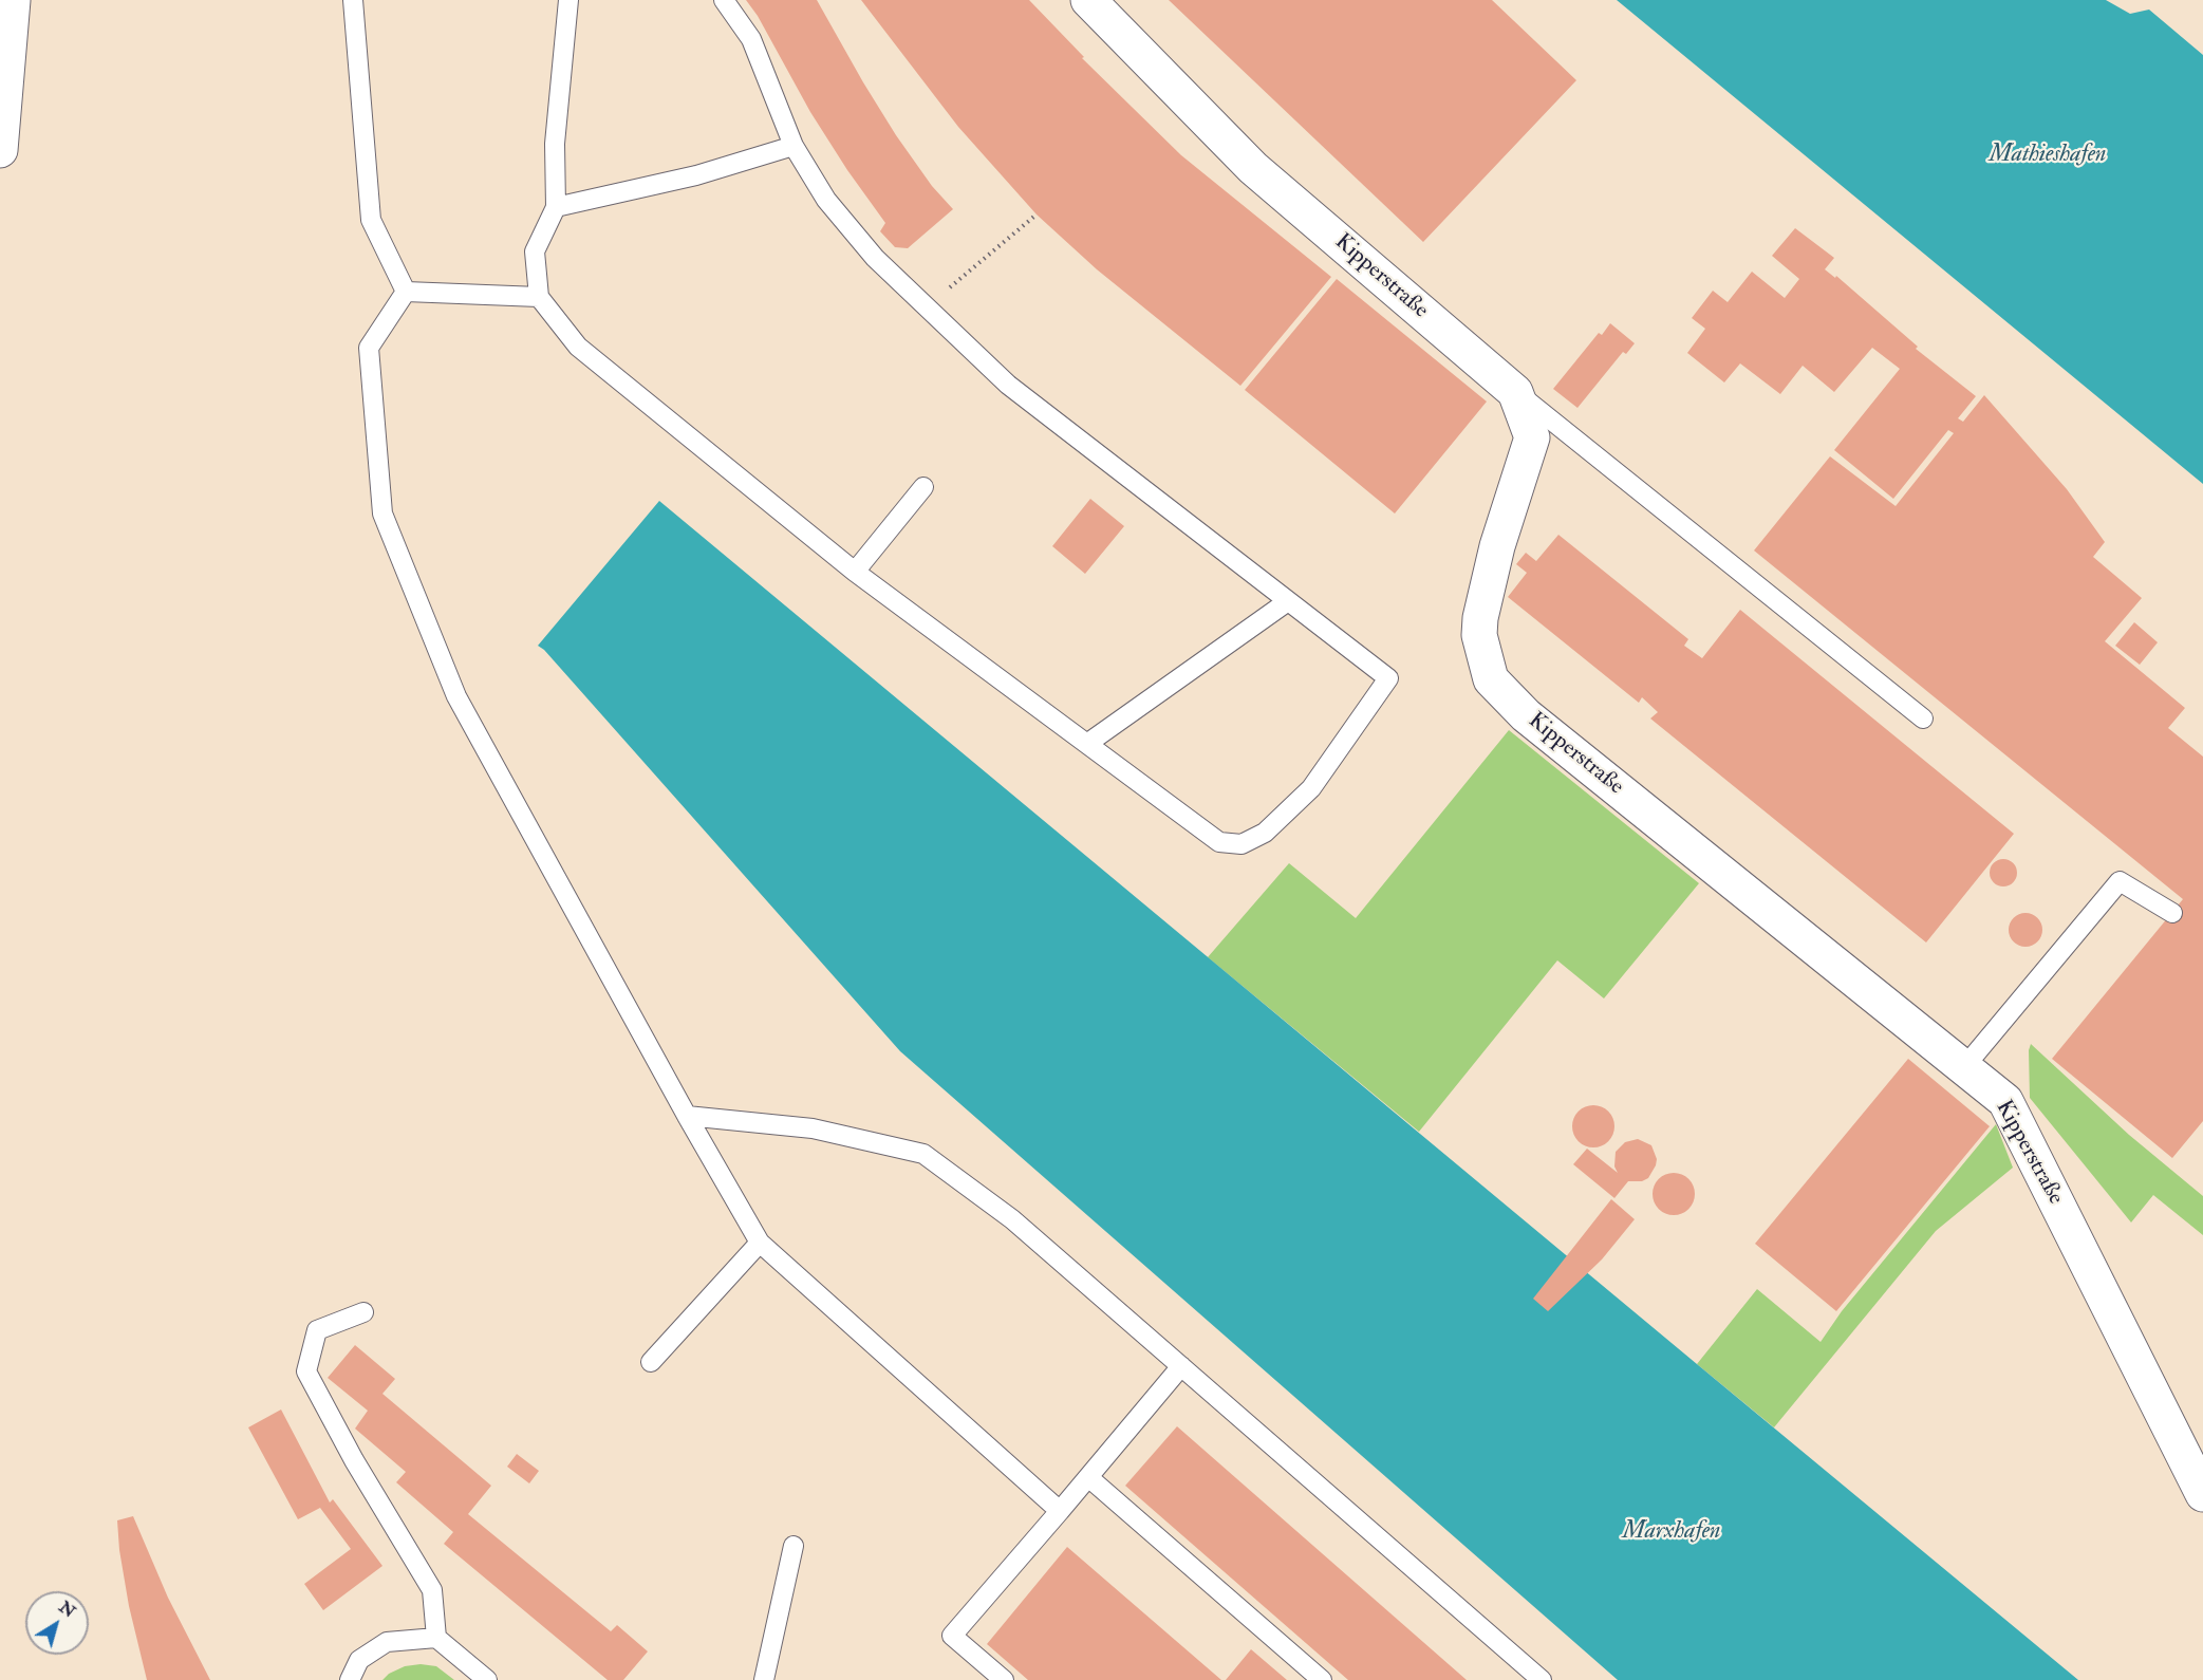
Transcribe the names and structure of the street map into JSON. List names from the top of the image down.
{
  "streets": {
    "street": ["Kipperstraße"]
  },
  "water": ["Mathieshafen", "Marxhafen"],
  "north": "top right"
}
